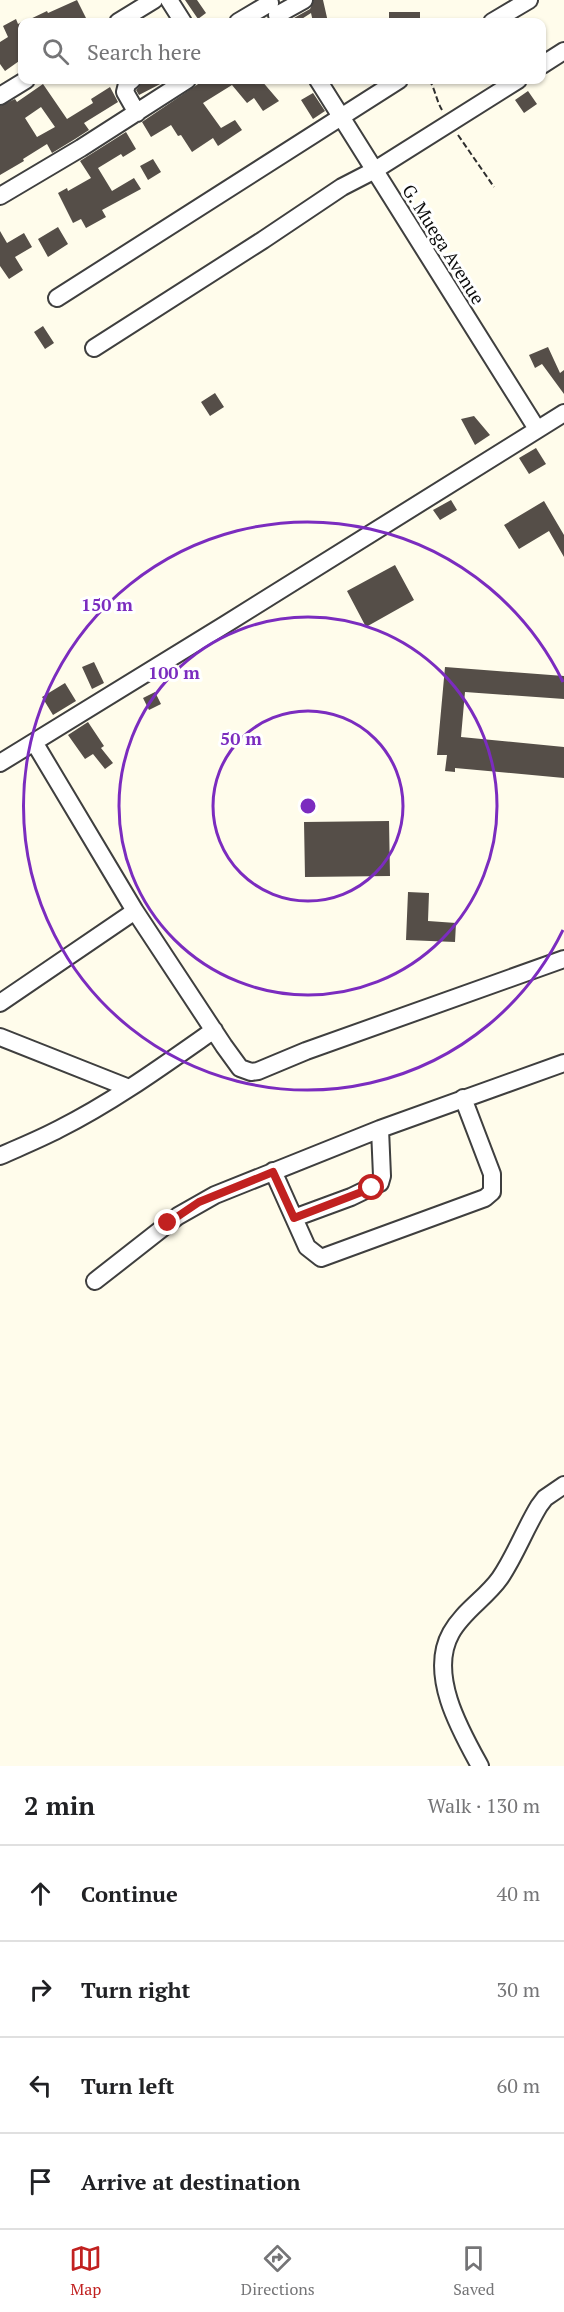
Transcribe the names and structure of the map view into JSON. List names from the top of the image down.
{
  "streets": {
    "street": ["G. Muega Avenue"]
  },
  "page": {
    "search": "Search here",
    "heading": ["2 min", "Walk · 130 m"],
    "list": [
      ["Continue", "40 m"],
      ["Turn right", "30 m"],
      ["Turn left", "60 m"],
      "Arrive at destination"
    ],
    "nav": ["Map", "Directions", "Saved"]
  },
  "rings": ["150 m", "100 m", "50 m"]
}
